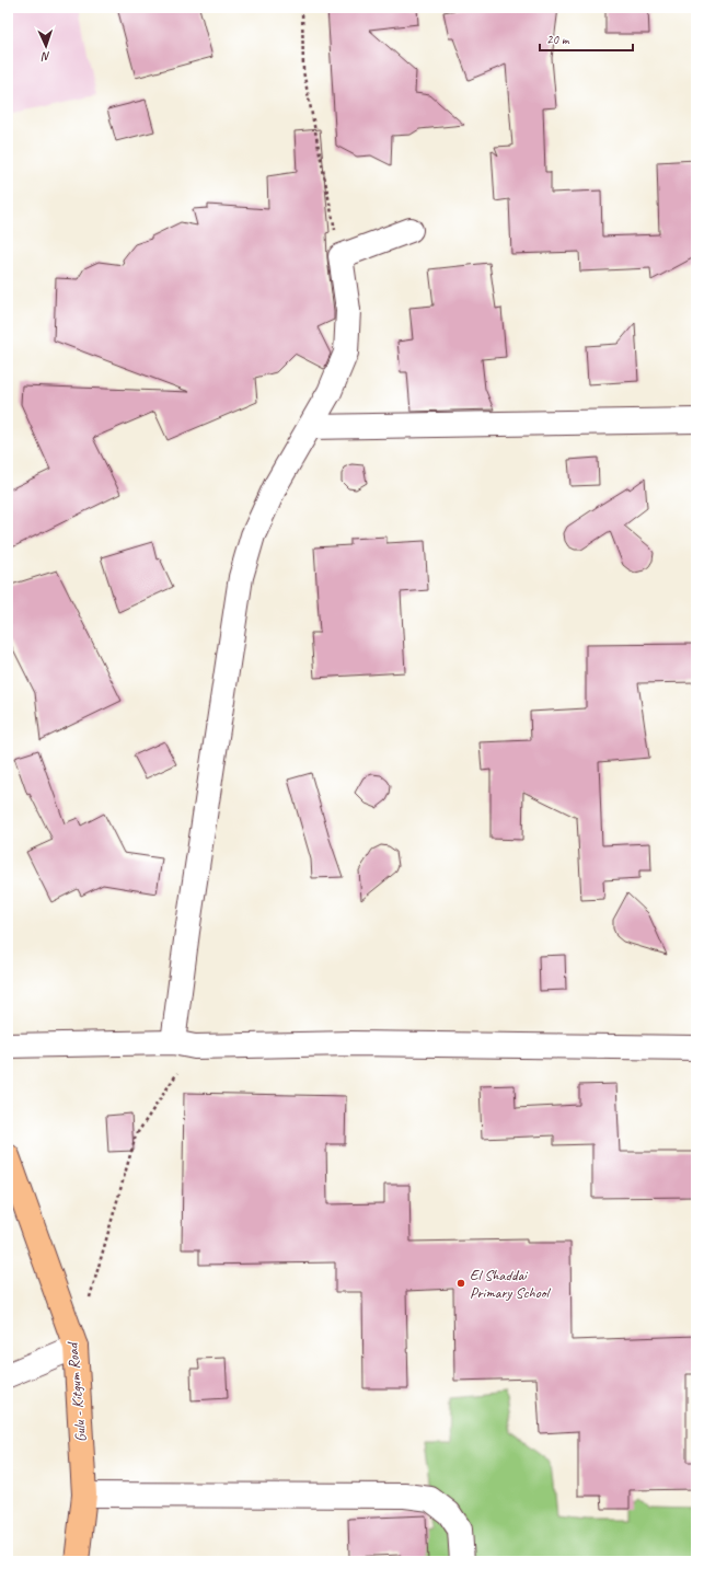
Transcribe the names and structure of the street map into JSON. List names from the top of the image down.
{
  "streets": {
    "main road": ["Gulu - Kitgum Road"]
  },
  "places": ["El Shaddai Primary School"],
  "scale_bar": "20 m",
  "north": "bottom"
}
